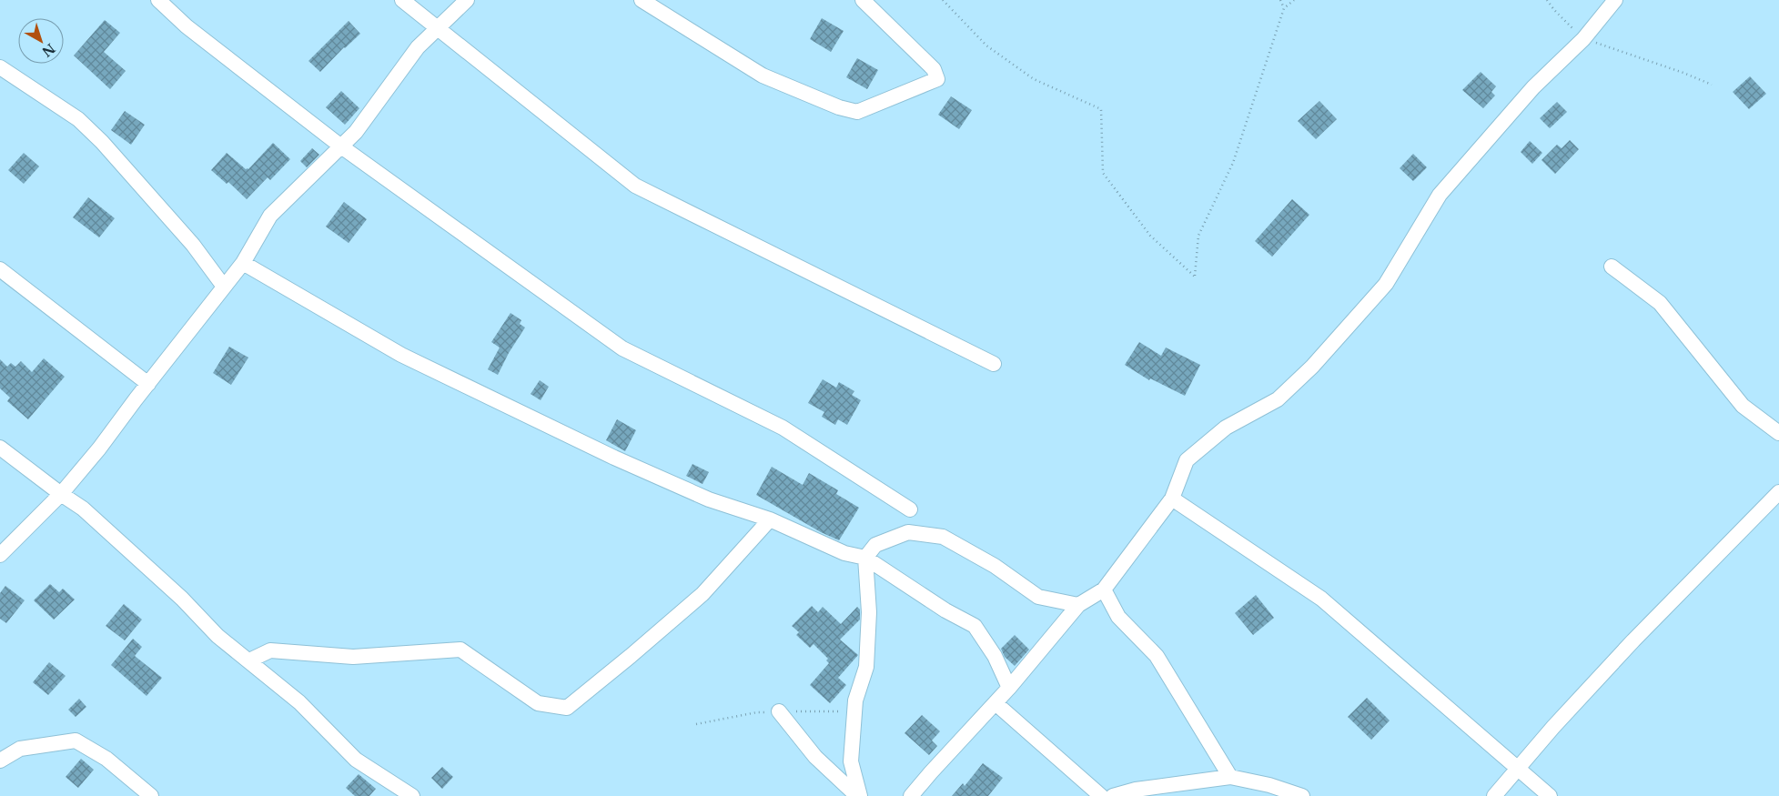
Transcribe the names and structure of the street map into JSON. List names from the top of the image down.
{
  "north": "bottom right"
}
